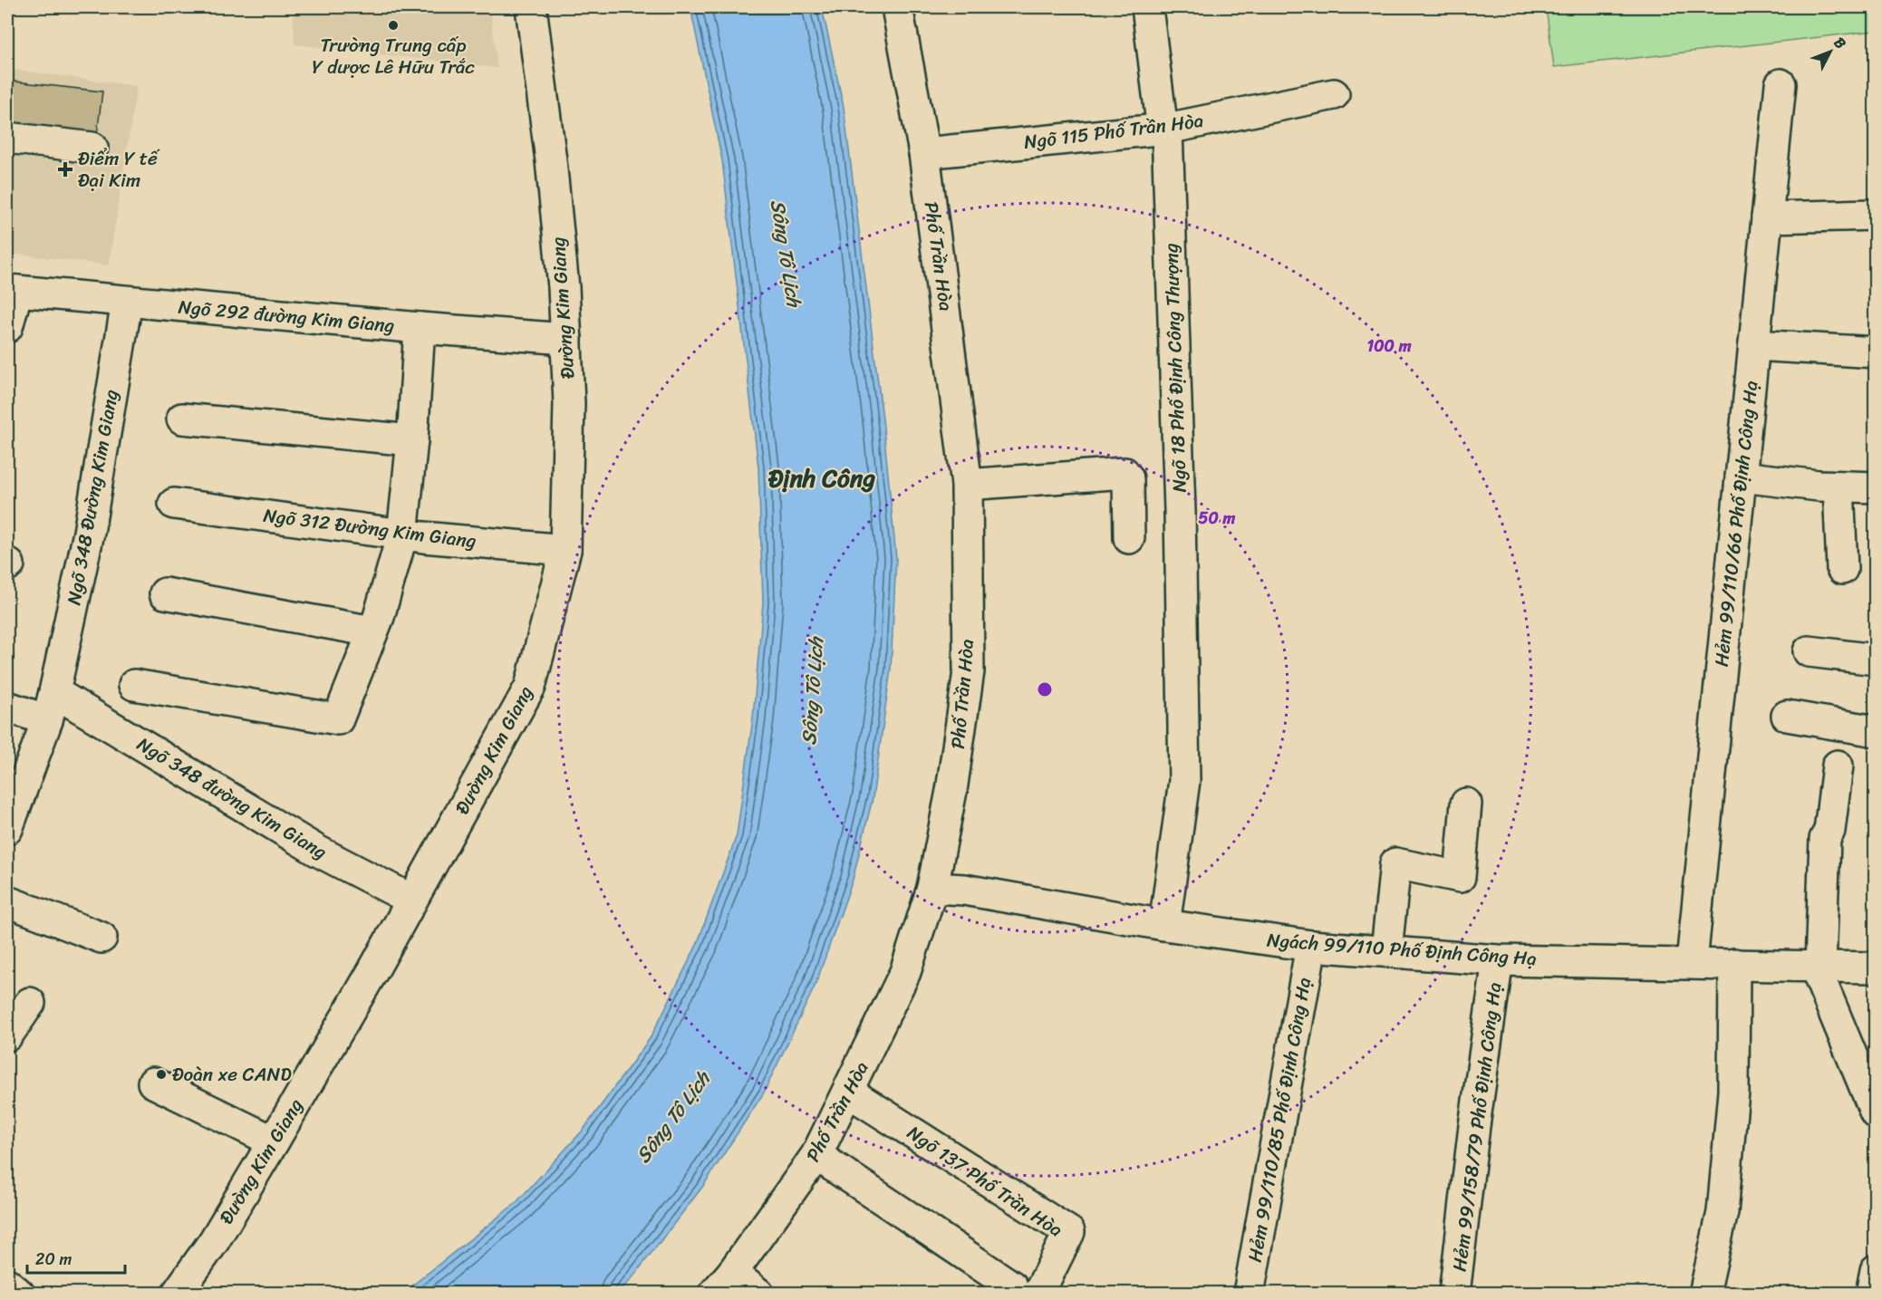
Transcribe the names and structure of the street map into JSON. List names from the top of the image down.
{
  "streets": {
    "main road": [
      "Ngõ 115 Phố Trần Hòa",
      "Phố Trần Hòa",
      "Đường Kim Giang",
      "Ngõ 292 đường Kim Giang",
      "Ngõ 18 Phố Định Công Thượng",
      "Ngõ 348 Đường Kim Giang",
      "Hẻm 99/110/66 Phố Định Công Hạ",
      "Ngõ 312 Đường Kim Giang",
      "Ngõ 348 đường Kim Giang",
      "Ngách 99/110 Phố Định Công Hạ",
      "Hẻm 99/110/85 Phố Định Công Hạ",
      "Hẻm 99/158/79 Phố Định Công Hạ",
      "Ngõ 137 Phố Trần Hòa"
    ]
  },
  "crossings": [
    ["Ngõ 115 Phố Trần Hòa", "Phố Trần Hòa"],
    ["Ngõ 115 Phố Trần Hòa", "Ngõ 18 Phố Định Công Thượng"],
    ["Phố Trần Hòa", "Ngách 99/110 Phố Định Công Hạ"],
    ["Phố Trần Hòa", "Ngõ 137 Phố Trần Hòa"],
    ["Đường Kim Giang", "Ngõ 292 đường Kim Giang"],
    ["Đường Kim Giang", "Ngõ 312 Đường Kim Giang"],
    ["Đường Kim Giang", "Ngõ 348 đường Kim Giang"],
    ["Ngõ 292 đường Kim Giang", "Ngõ 348 Đường Kim Giang"],
    ["Ngõ 18 Phố Định Công Thượng", "Ngách 99/110 Phố Định Công Hạ"],
    ["Ngõ 348 Đường Kim Giang", "Ngõ 348 đường Kim Giang"],
    ["Hẻm 99/110/66 Phố Định Công Hạ", "Ngách 99/110 Phố Định Công Hạ"],
    ["Ngách 99/110 Phố Định Công Hạ", "Hẻm 99/110/85 Phố Định Công Hạ"],
    ["Ngách 99/110 Phố Định Công Hạ", "Hẻm 99/158/79 Phố Định Công Hạ"]
  ],
  "districts": ["Định Công"],
  "water": ["Sông Tô Lịch"],
  "places": {
    "other": ["Trường Trung cấp Y dược Lê Hữu Trắc", "Đoàn xe CAND"],
    "health": ["Điểm Y tế Đại Kim"]
  },
  "scale_bar": "20 m",
  "north": "top right",
  "rings": ["100 m", "50 m"]
}
